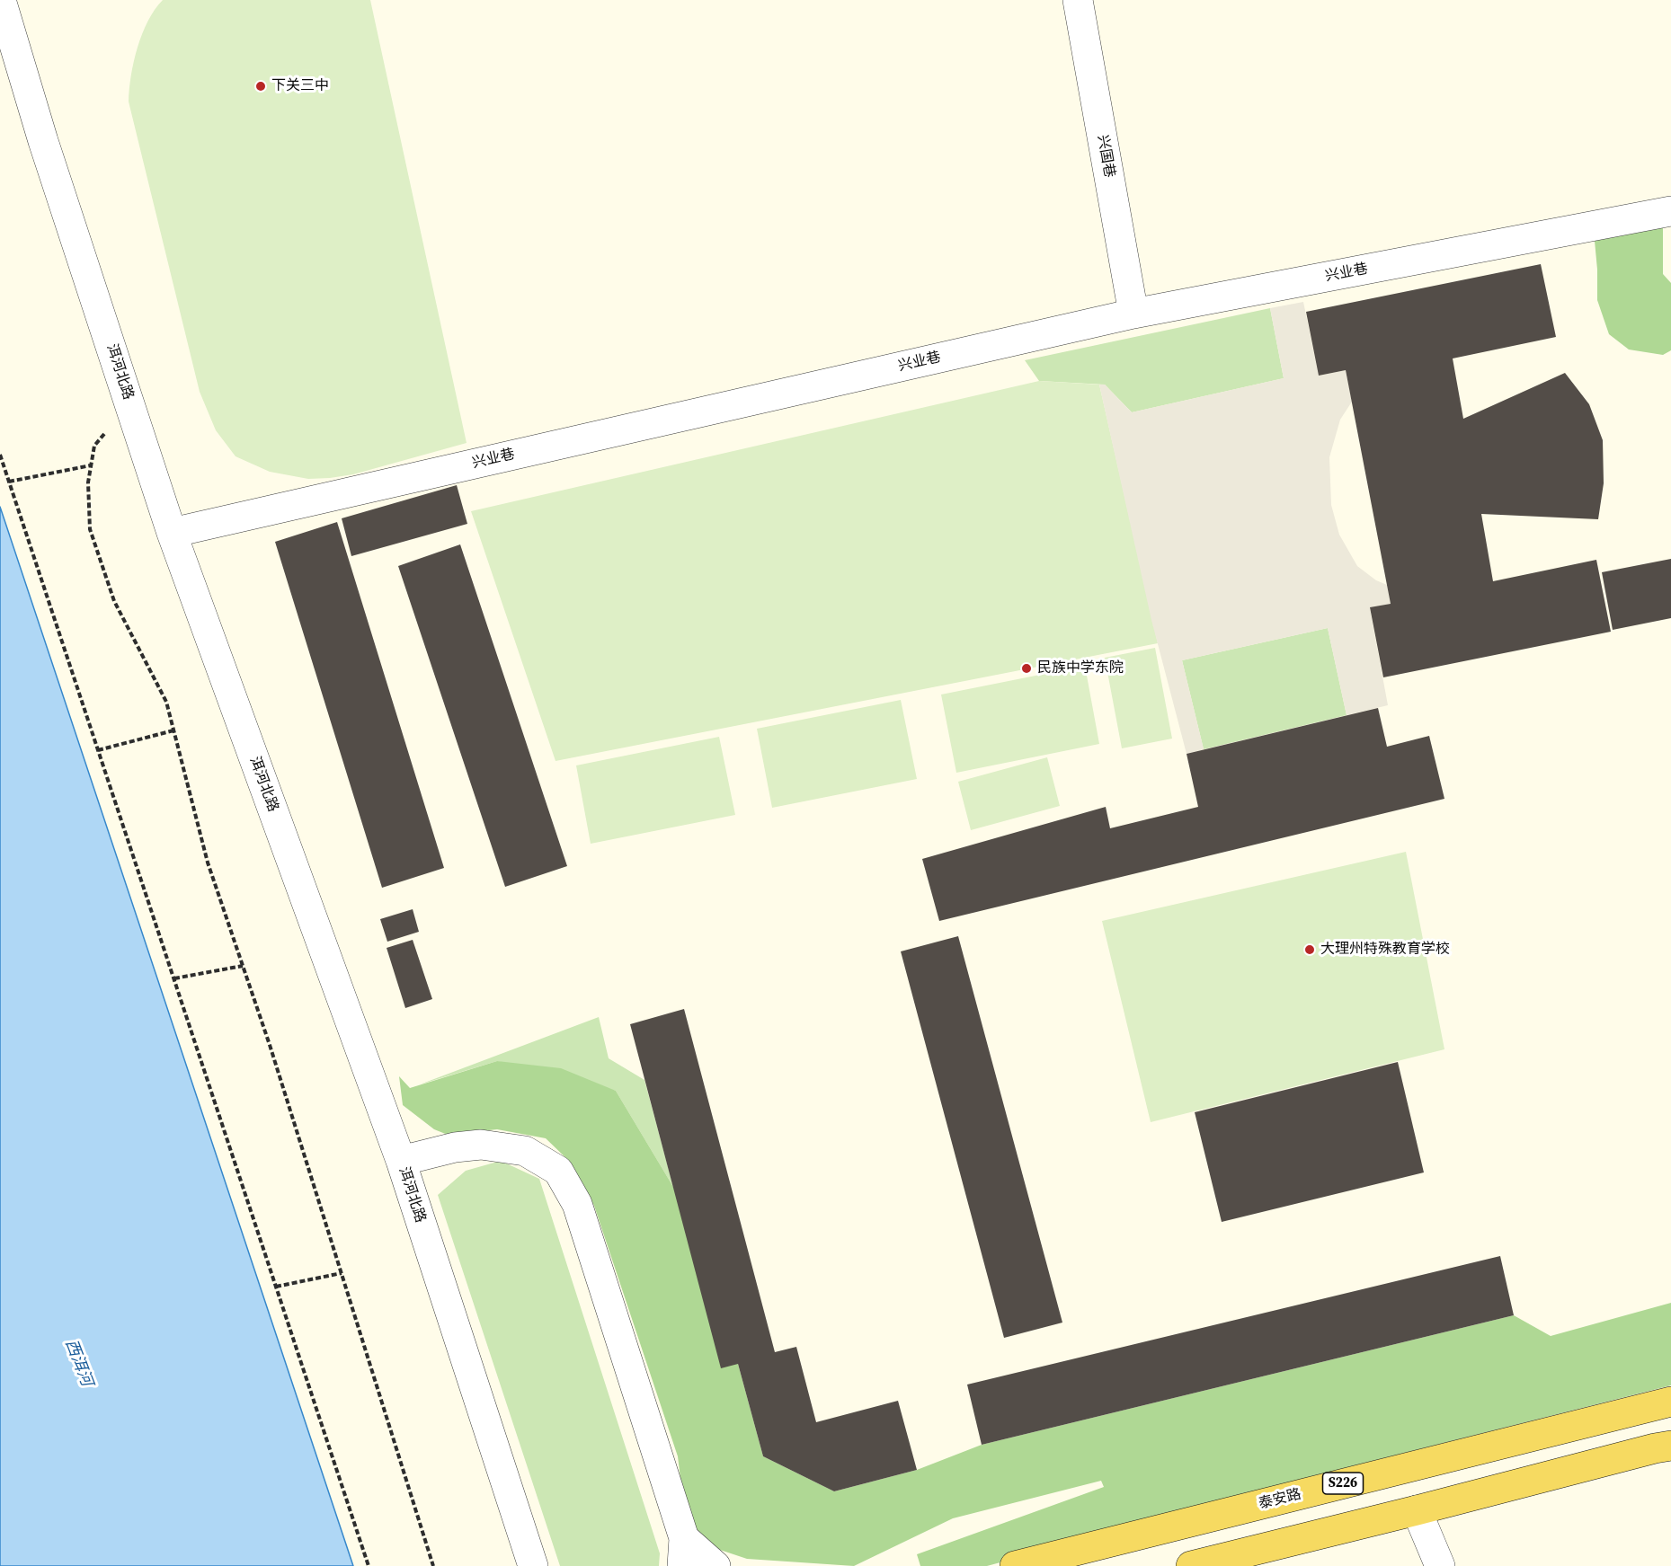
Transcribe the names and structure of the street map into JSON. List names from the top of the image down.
{
  "streets": {
    "main road": ["S226", "泰安路"],
    "street": ["兴国巷", "兴业巷", "洱河北路"]
  },
  "crossings": [
    ["兴国巷", "兴业巷"],
    ["兴业巷", "洱河北路"]
  ],
  "water": ["西洱河"],
  "places": ["下关三中", "民族中学东院", "大理州特殊教育学校"]
}
